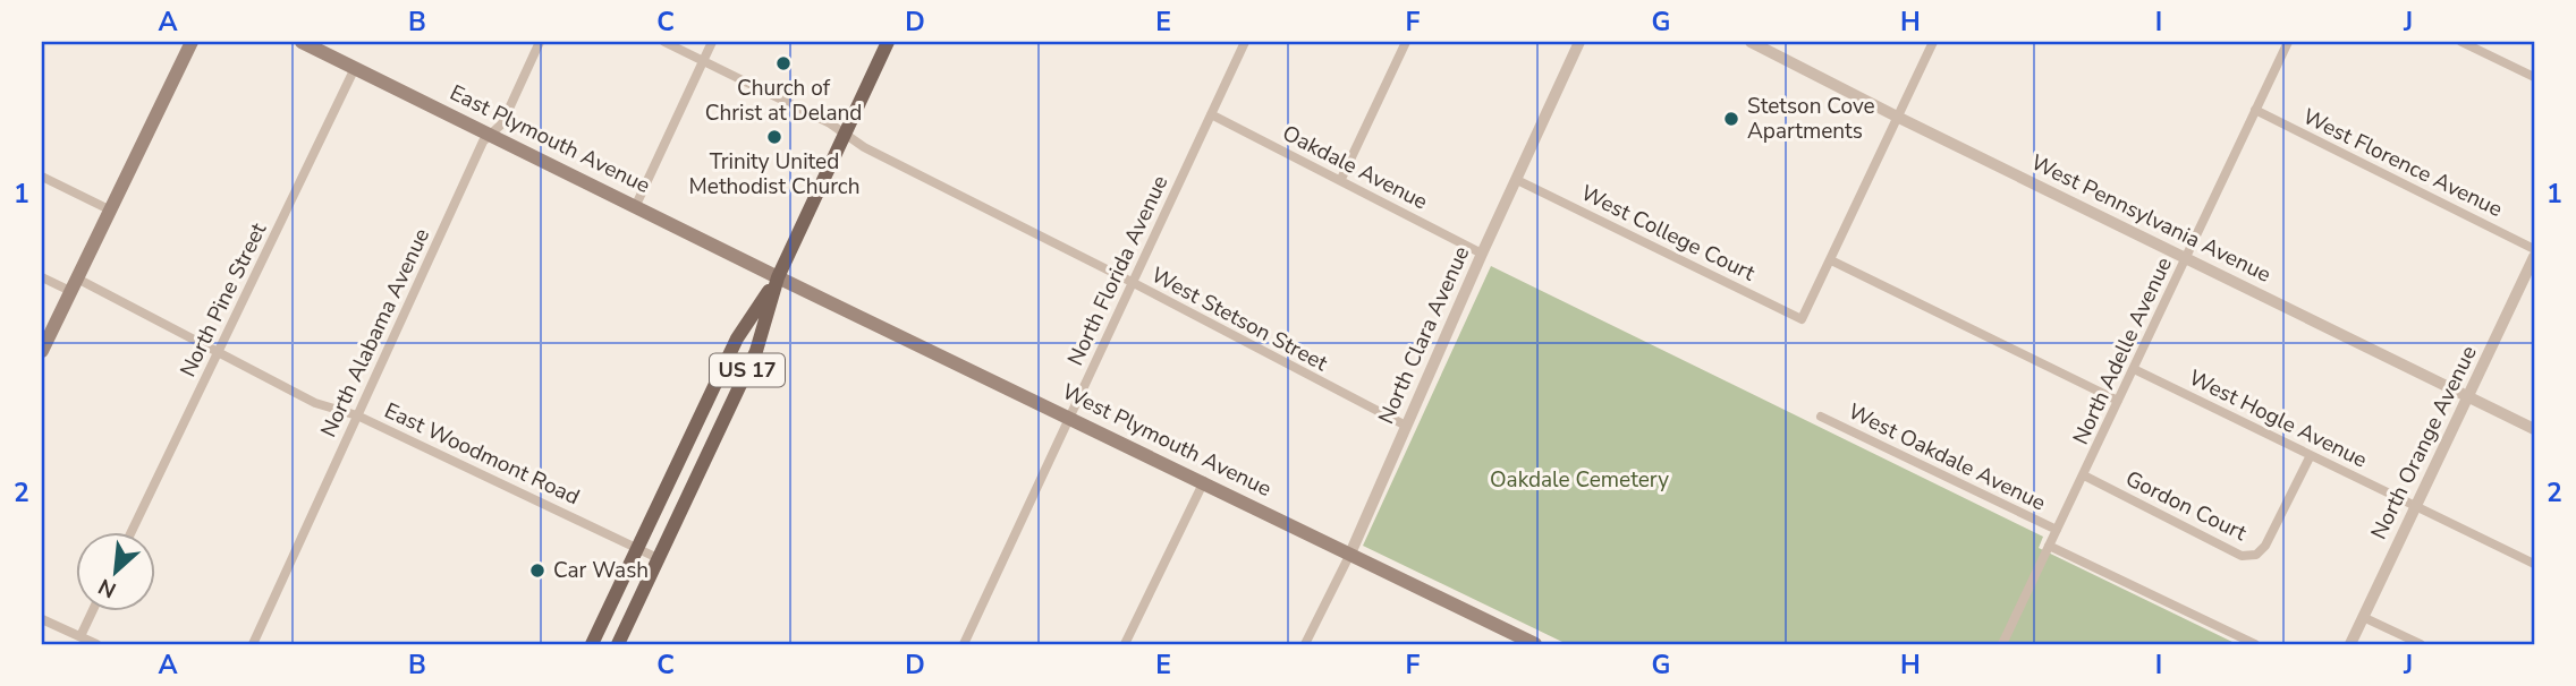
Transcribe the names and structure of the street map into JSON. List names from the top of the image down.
{
  "streets": {
    "main road": ["East Plymouth Avenue", "US 17", "West Plymouth Avenue"],
    "street": [
      "West Florence Avenue",
      "Oakdale Avenue",
      "West Pennsylvania Avenue",
      "West College Court",
      "North Florida Avenue",
      "North Pine Street",
      "West Stetson Street",
      "North Alabama Avenue",
      "North Clara Avenue",
      "North Adelle Avenue",
      "West Hogle Avenue",
      "North Orange Avenue",
      "East Woodmont Road",
      "West Oakdale Avenue",
      "Gordon Court"
    ]
  },
  "crossings": [
    ["East Plymouth Avenue", "North Pine Street"],
    ["East Plymouth Avenue", "North Alabama Avenue"],
    ["East Plymouth Avenue", "US 17"],
    ["East Plymouth Avenue", "West Plymouth Avenue"],
    ["West Florence Avenue", "North Adelle Avenue"],
    ["Oakdale Avenue", "North Florida Avenue"],
    ["Oakdale Avenue", "North Clara Avenue"],
    ["West Pennsylvania Avenue", "North Adelle Avenue"],
    ["West Pennsylvania Avenue", "North Orange Avenue"],
    ["West College Court", "North Clara Avenue"],
    ["North Florida Avenue", "West Stetson Street"],
    ["North Florida Avenue", "West Plymouth Avenue"],
    ["North Pine Street", "East Woodmont Road"],
    ["West Stetson Street", "North Clara Avenue"],
    ["West Stetson Street", "US 17"],
    ["North Alabama Avenue", "East Woodmont Road"],
    ["North Clara Avenue", "West Plymouth Avenue"],
    ["North Adelle Avenue", "West Hogle Avenue"],
    ["North Adelle Avenue", "West Oakdale Avenue"],
    ["North Adelle Avenue", "Gordon Court"],
    ["US 17", "West Plymouth Avenue"],
    ["US 17", "East Woodmont Road"],
    ["West Hogle Avenue", "North Orange Avenue"],
    ["West Hogle Avenue", "Gordon Court"]
  ],
  "parks": ["Oakdale Cemetery"],
  "places": [
    "Church of Christ at Deland",
    "Stetson Cove Apartments",
    "Trinity United Methodist Church",
    "Car Wash"
  ],
  "north": "bottom left",
  "grid": {
    "columns": [
      "A",
      "B",
      "C",
      "D",
      "E",
      "F",
      "G",
      "H",
      "I",
      "J"
    ],
    "rows": ["1", "2"]
  }
}
